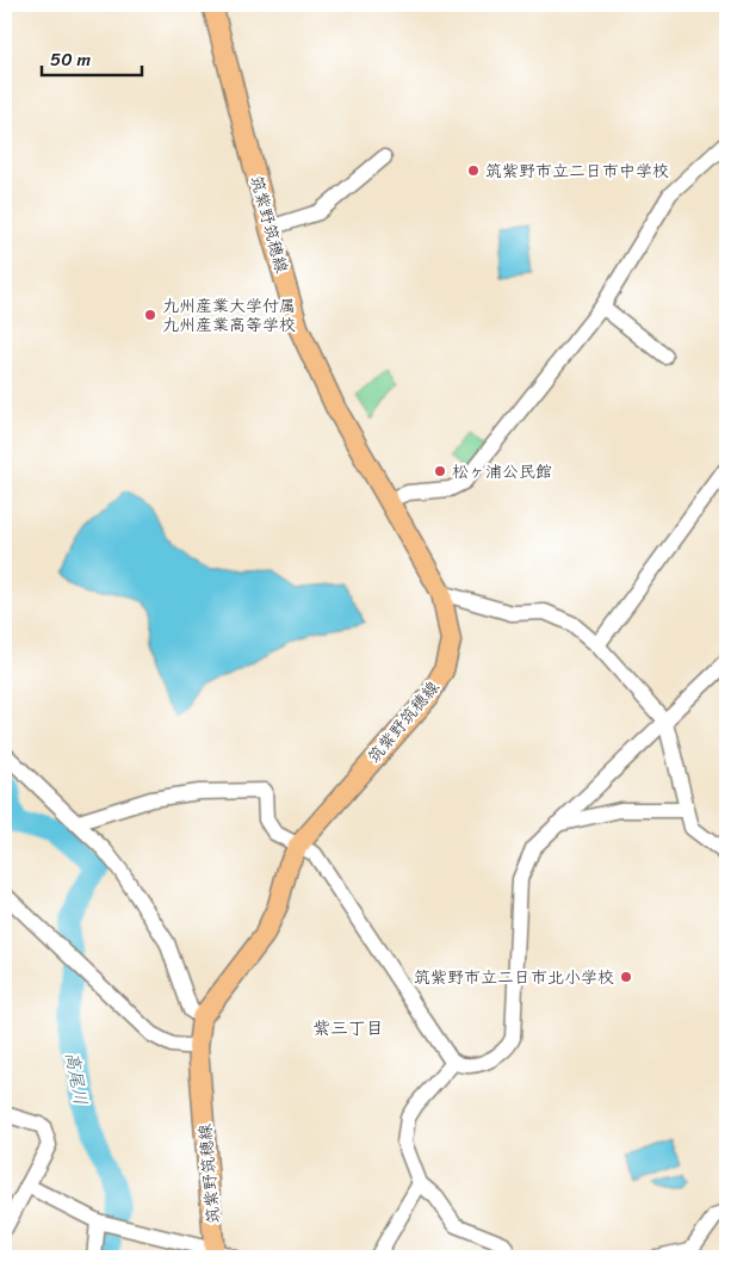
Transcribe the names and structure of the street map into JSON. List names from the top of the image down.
{
  "streets": {
    "main road": ["筑紫野筑穂線"]
  },
  "districts": ["紫三丁目"],
  "water": ["高尾川"],
  "places": [
    "筑紫野市立二日市中学校",
    "九州産業大学付属 九州産業高等学校",
    "松ヶ浦公民館",
    "筑紫野市立二日市北小学校"
  ],
  "scale_bar": "50 m"
}
